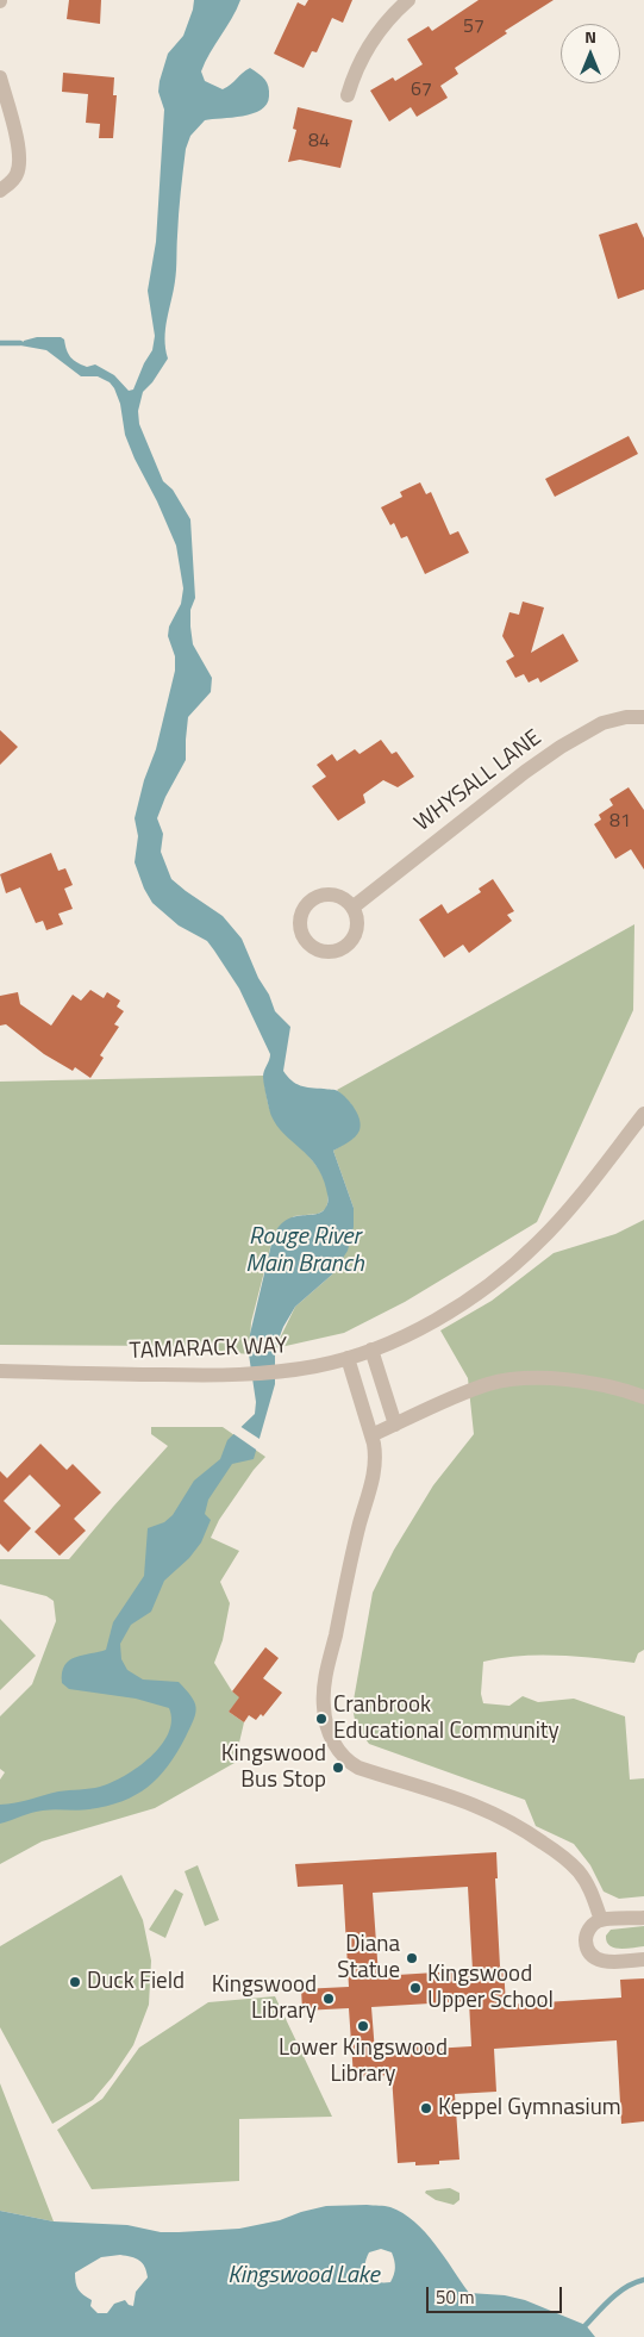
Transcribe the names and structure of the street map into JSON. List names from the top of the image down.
{
  "streets": {
    "street": ["WHYSALL LANE", "TAMARACK WAY"]
  },
  "water": ["Rouge River Main Branch", "Kingswood Lake"],
  "places": [
    "Cranbrook Educational Community",
    "Kingswood Bus Stop",
    "Diana Statue",
    "Duck Field",
    "Kingswood Upper School",
    "Kingswood Library",
    "Lower Kingswood Library",
    "Keppel Gymnasium"
  ],
  "house_numbers": [
    "57",
    "67",
    "84",
    "81"
  ],
  "scale_bar": "50 m",
  "north": "top"
}
